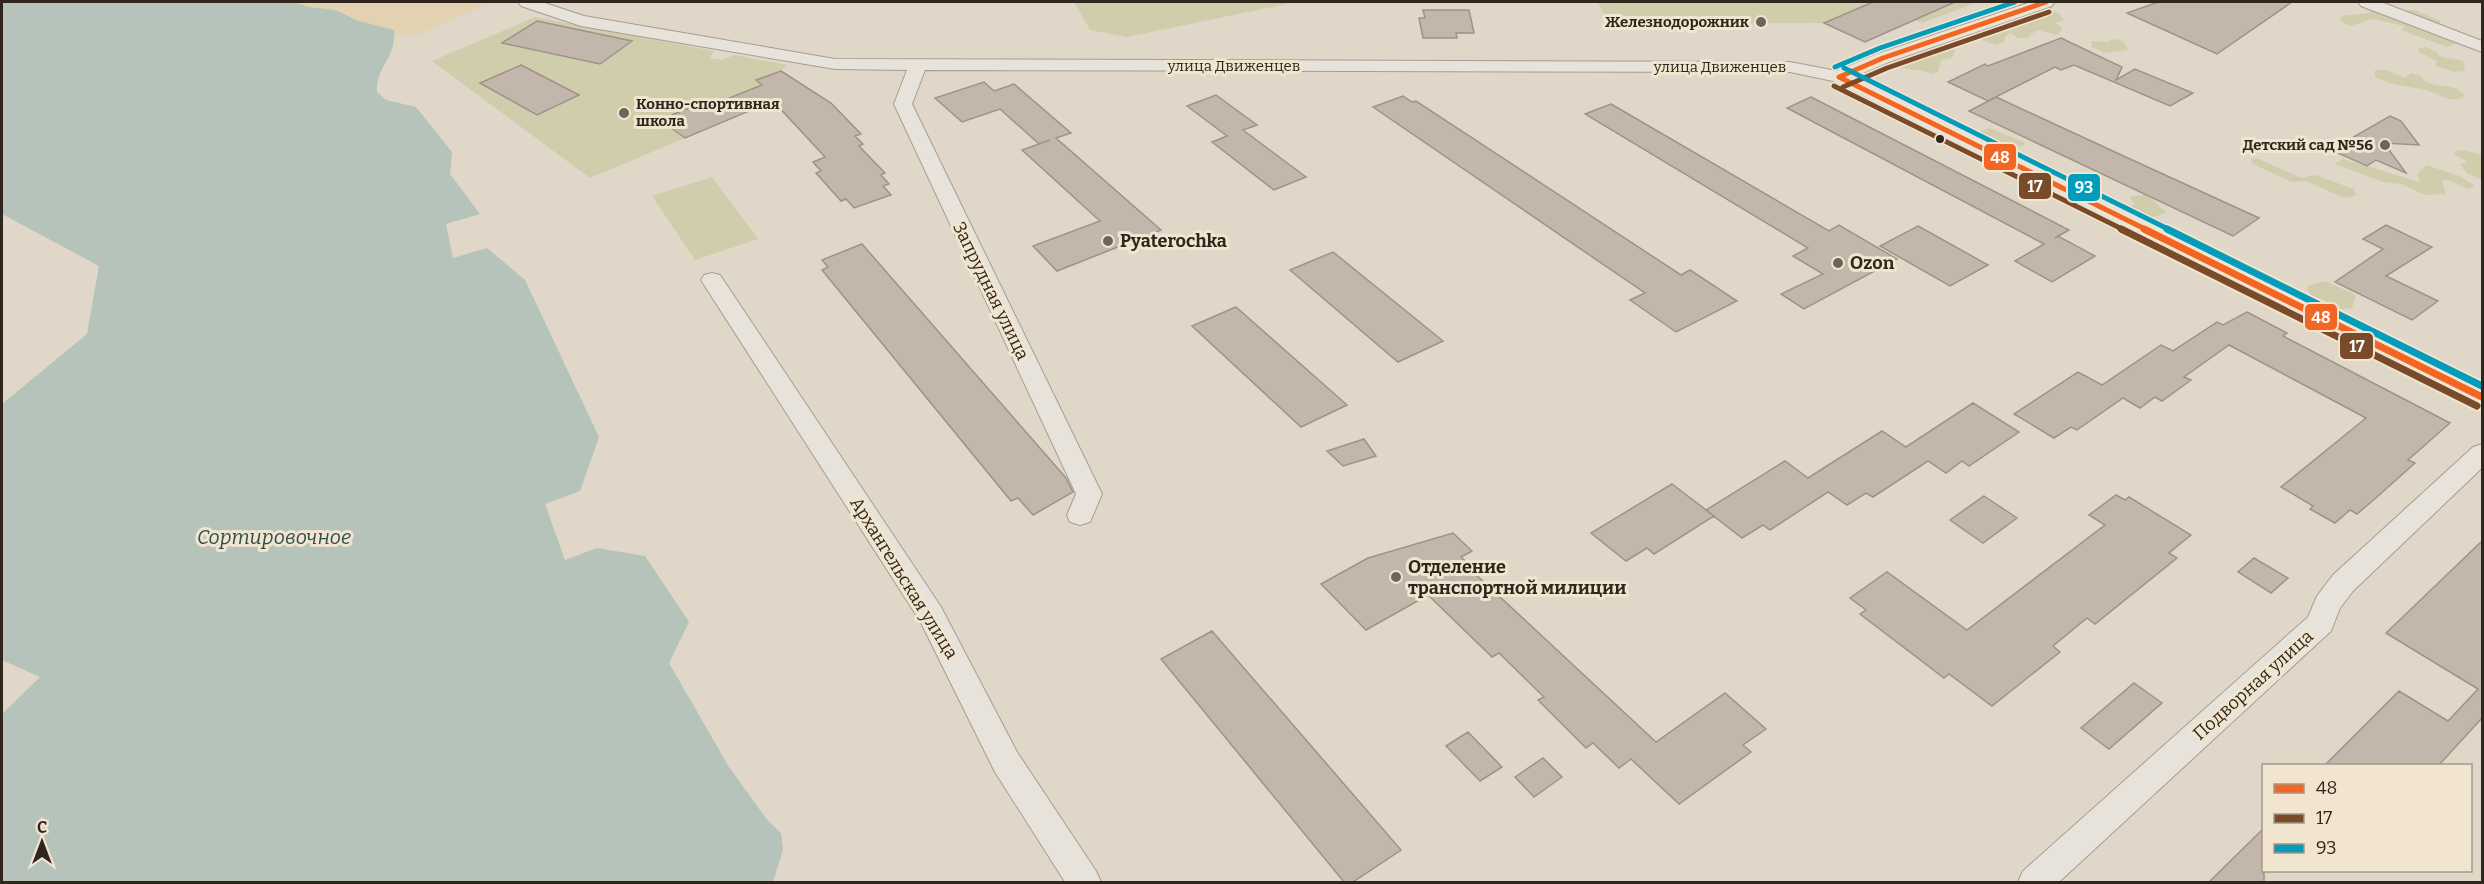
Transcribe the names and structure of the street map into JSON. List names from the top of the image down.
{
  "streets": {
    "street": [
      "улица Движенцев",
      "Запрудная улица",
      "Архангельская улица",
      "Подворная улица"
    ]
  },
  "crossings": [
    ["улица Движенцев", "Запрудная улица"]
  ],
  "water": ["Сортировочное"],
  "places": [
    "Железнодорожник",
    "Конно-спортивная школа",
    "Детский сад №56",
    "Pyaterochka",
    "Ozon",
    "Отделение транспортной милиции"
  ],
  "lines": ["transit line 48", "transit line 93", "transit line 17"],
  "legend": ["48", "17", "93"],
  "north": "top"
}
